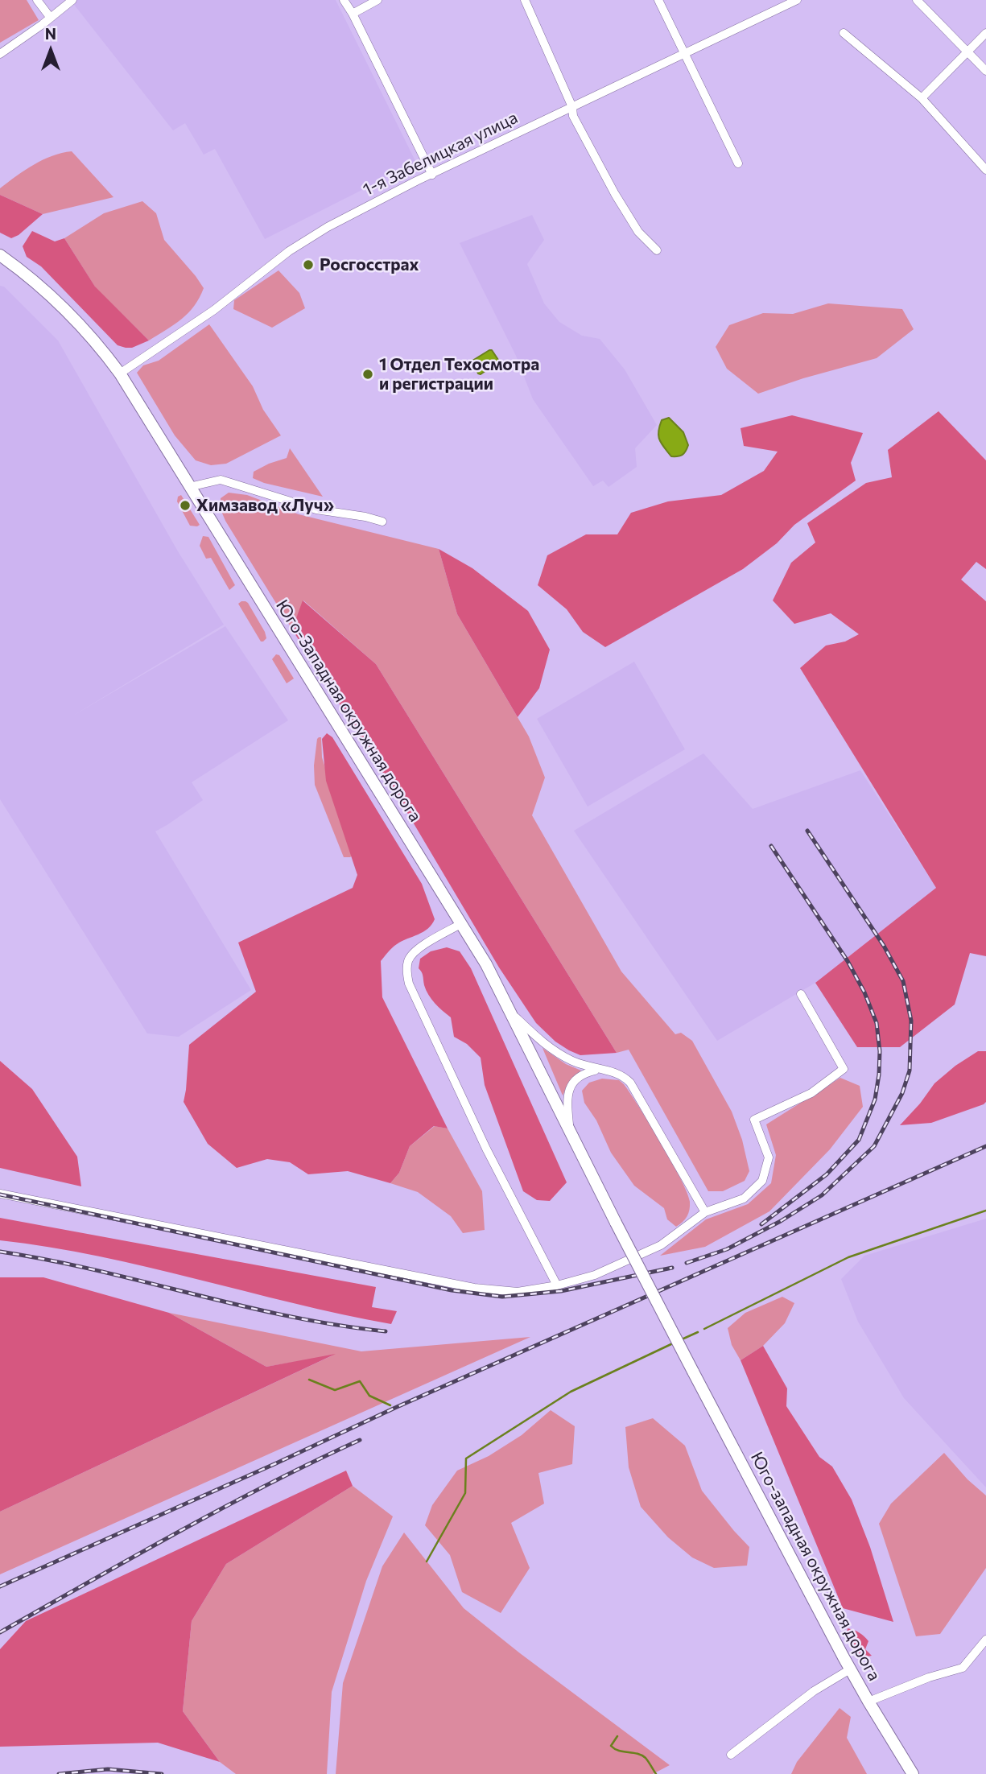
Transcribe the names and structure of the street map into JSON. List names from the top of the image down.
{
  "streets": {
    "highway": ["Юго-Западная окружная дорога", "Юго-западная окружная дорога"],
    "street": ["1-я Забелицкая улица"]
  },
  "crossings": [
    ["1-я Забелицкая улица", "Юго-Западная окружная дорога"],
    ["Юго-Западная окружная дорога", "Юго-западная окружная дорога"]
  ],
  "places": ["Росгосстрах", "1 Отдел Техосмотра и регистрации", "Химзавод «Луч»"],
  "north": "top"
}
